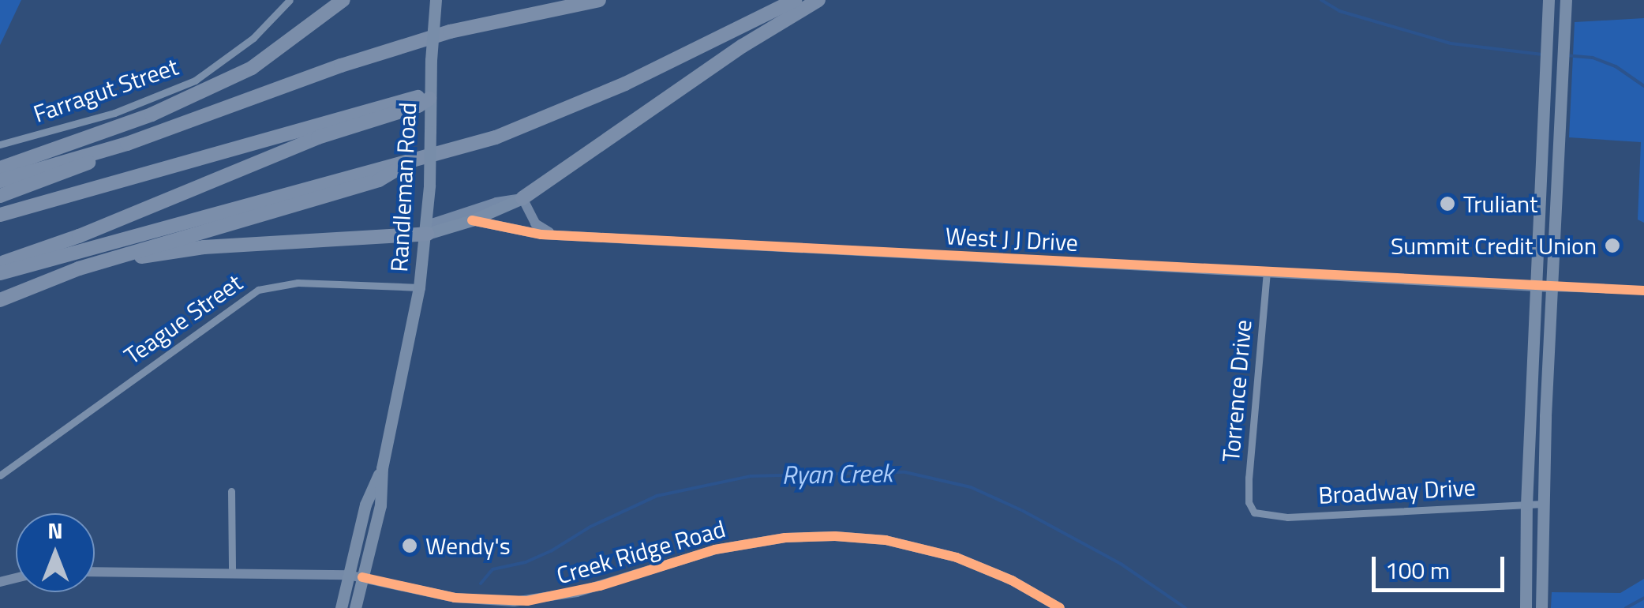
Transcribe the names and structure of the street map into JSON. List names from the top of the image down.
{
  "streets": {
    "main road": ["Randleman Road", "West J J Drive"],
    "street": [
      "Farragut Street",
      "Teague Street",
      "Torrence Drive",
      "Broadway Drive",
      "Creek Ridge Road"
    ]
  },
  "crossings": [
    ["Randleman Road", "West J J Drive"],
    ["Randleman Road", "Teague Street"],
    ["Randleman Road", "Creek Ridge Road"],
    ["West J J Drive", "Torrence Drive"],
    ["Torrence Drive", "Broadway Drive"]
  ],
  "water": ["Ryan Creek"],
  "places": ["Truliant", "Summit Credit Union", "Wendy's"],
  "scale_bar": "100 m",
  "north": "top"
}
